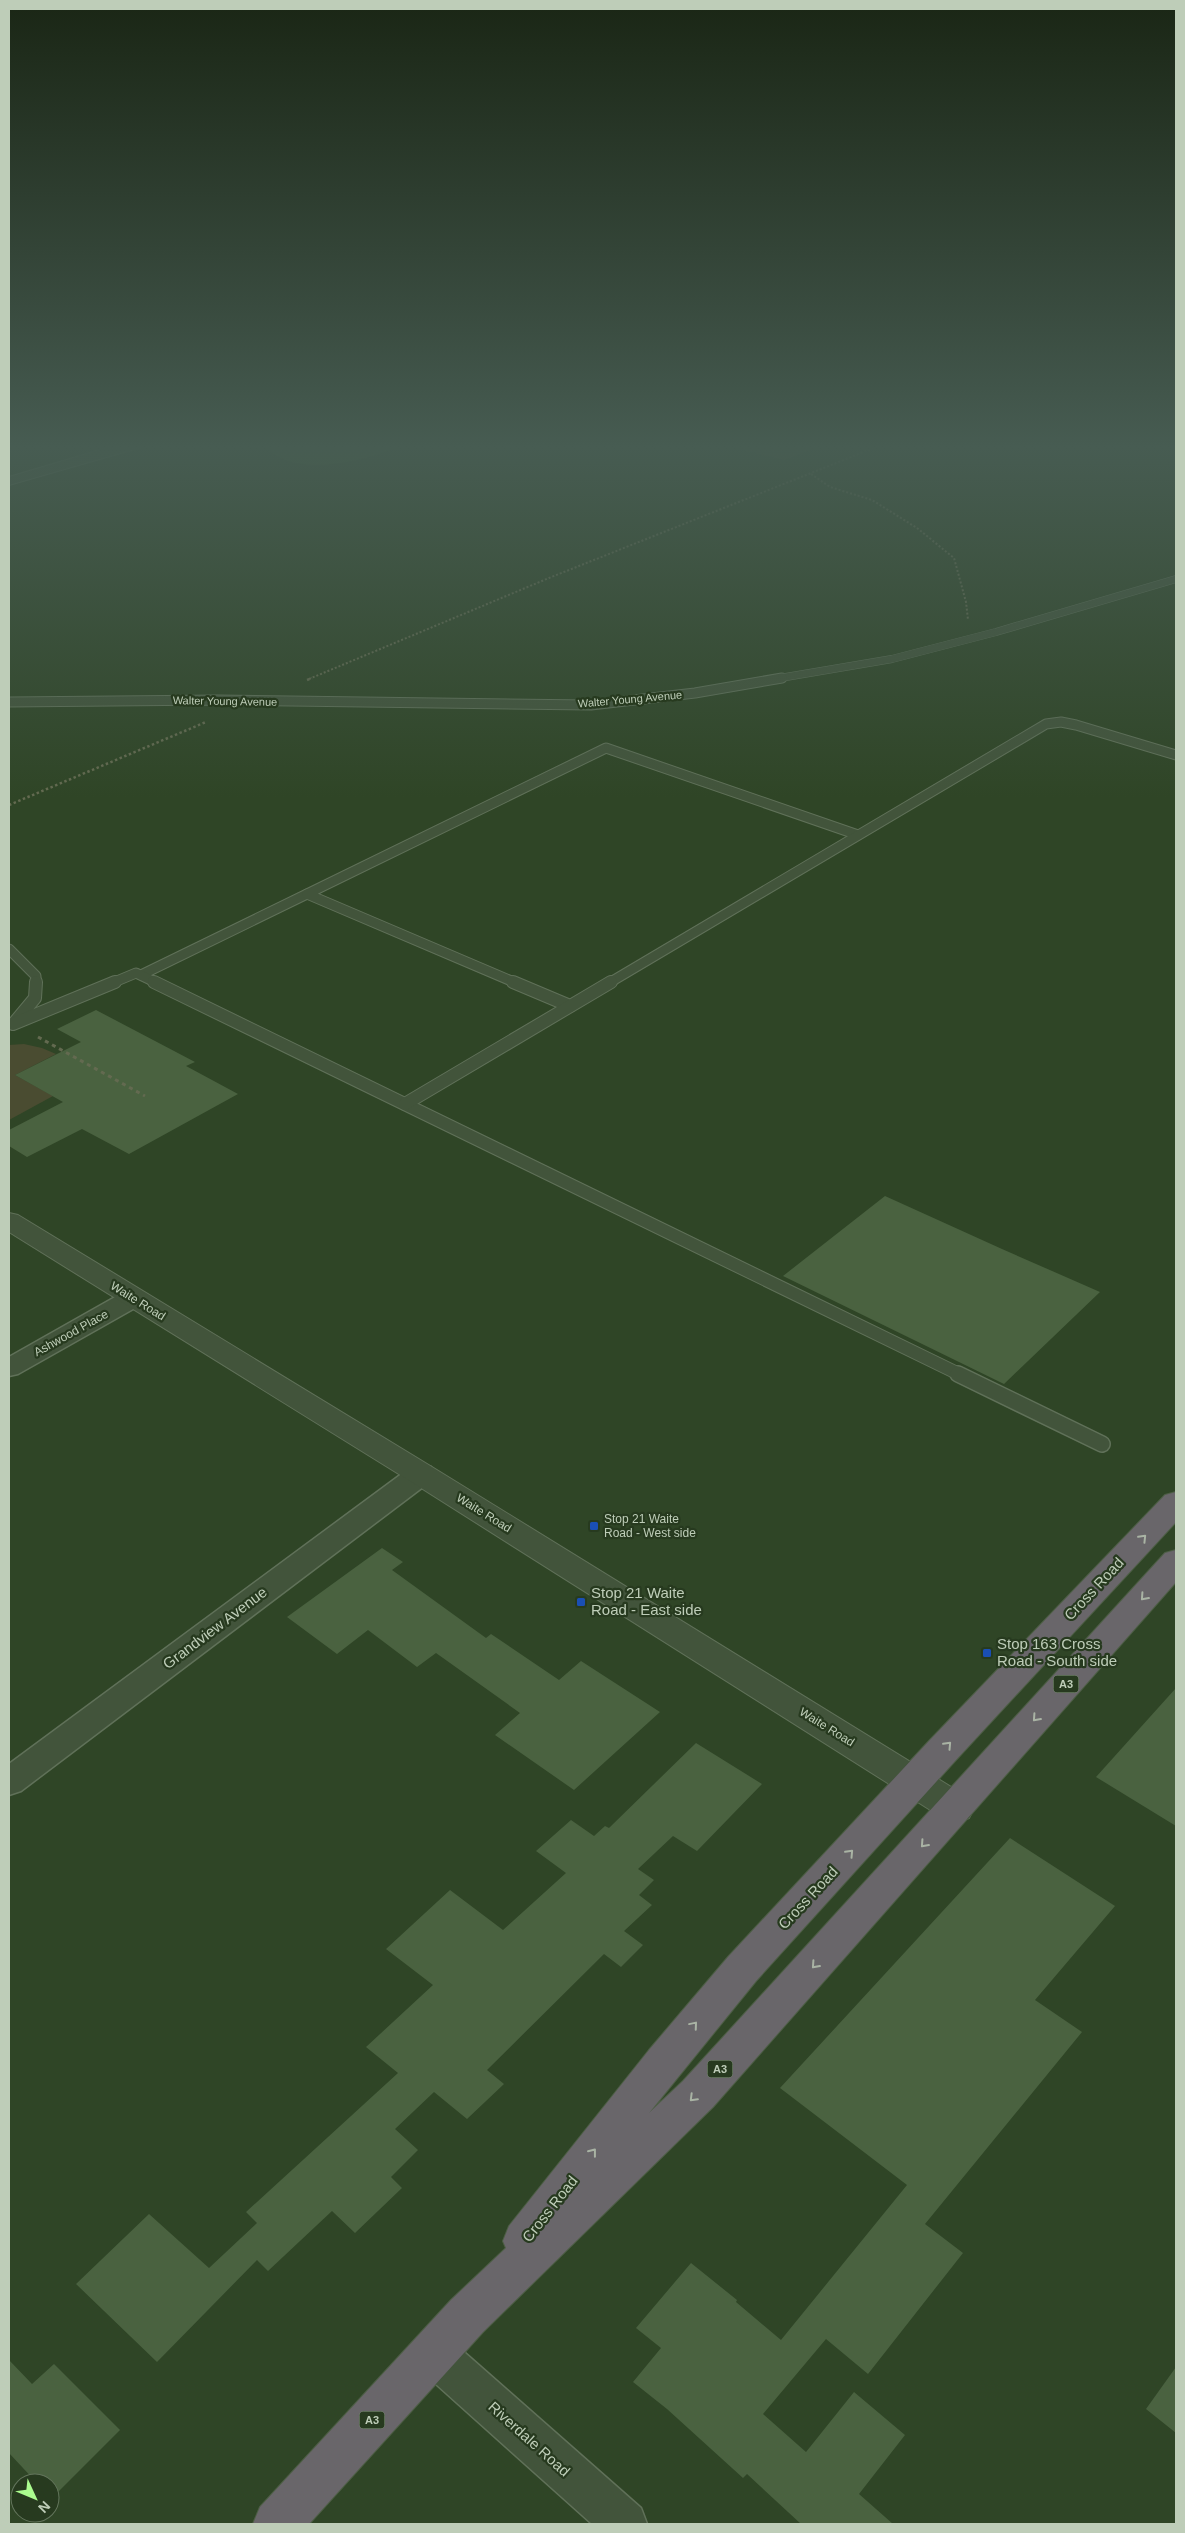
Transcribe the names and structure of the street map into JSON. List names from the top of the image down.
{
  "streets": {
    "highway": ["Cross Road", "A3"],
    "street": [
      "Waite Road",
      "Ashwood Place",
      "Grandview Avenue",
      "Riverdale Road"
    ],
    "lane": ["Walter Young Avenue"]
  },
  "crossings": [
    ["Waite Road", "Ashwood Place"],
    ["Waite Road", "Cross Road"],
    ["Waite Road", "Grandview Avenue"],
    ["Cross Road", "Riverdale Road"]
  ],
  "places": {
    "transit": ["Stop 21 Waite Road - West side", "Stop 21 Waite Road - East side", "Stop 163 Cross Road - South side"]
  },
  "north": "bottom right"
}
